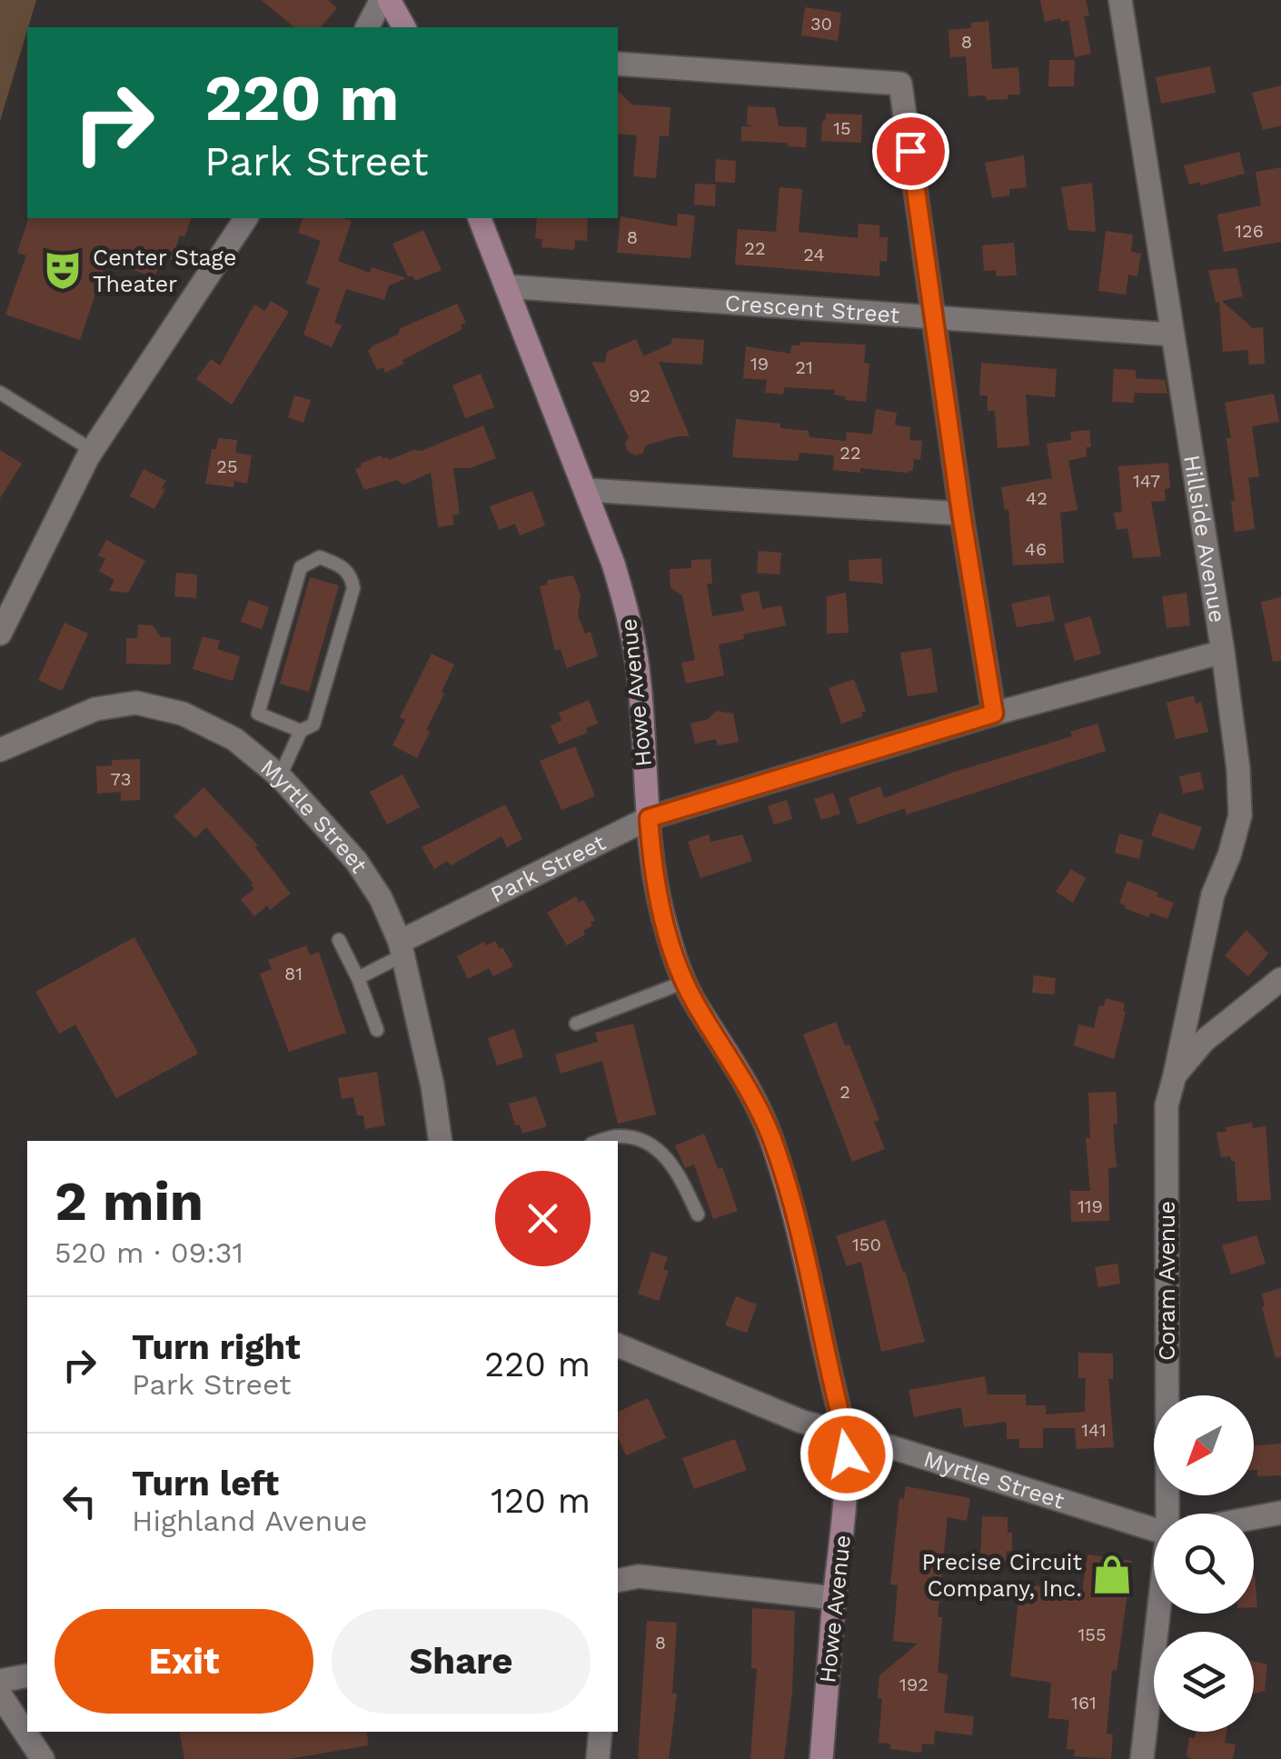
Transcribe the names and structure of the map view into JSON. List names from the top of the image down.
{
  "streets": {
    "main road": ["Howe Avenue"],
    "street": [
      "Crescent Street",
      "Hillside Avenue",
      "Myrtle Street",
      "Park Street",
      "Coram Avenue"
    ]
  },
  "crossings": [
    ["Crescent Street", "Hillside Avenue"],
    ["Crescent Street", "Howe Avenue"],
    ["Hillside Avenue", "Park Street"],
    ["Hillside Avenue", "Coram Avenue"],
    ["Howe Avenue", "Myrtle Street"],
    ["Howe Avenue", "Park Street"],
    ["Myrtle Street", "Park Street"]
  ],
  "places": {
    "theatre": ["Center Stage Theater"],
    "shop": ["Precise Circuit Company, Inc."]
  },
  "house_numbers": [
    "30",
    "8",
    "15",
    "126",
    "8",
    "22",
    "24",
    "19",
    "21",
    "92",
    "22",
    "25",
    "147",
    "42",
    "46",
    "73",
    "81",
    "2",
    "119",
    "150",
    "141",
    "155",
    "8",
    "192",
    "161"
  ],
  "north": "bottom left",
  "page": {
    "turn": ["220 m", "Park Street"],
    "heading": ["2 min", "520 m · 09:31"],
    "list": [
      {
        "name": "Turn right",
        "note": "Park Street",
        "value": "220 m"
      },
      {
        "name": "Turn left",
        "note": "Highland Avenue",
        "value": "120 m"
      }
    ],
    "buttons": ["Exit", "Share"]
  }
}
